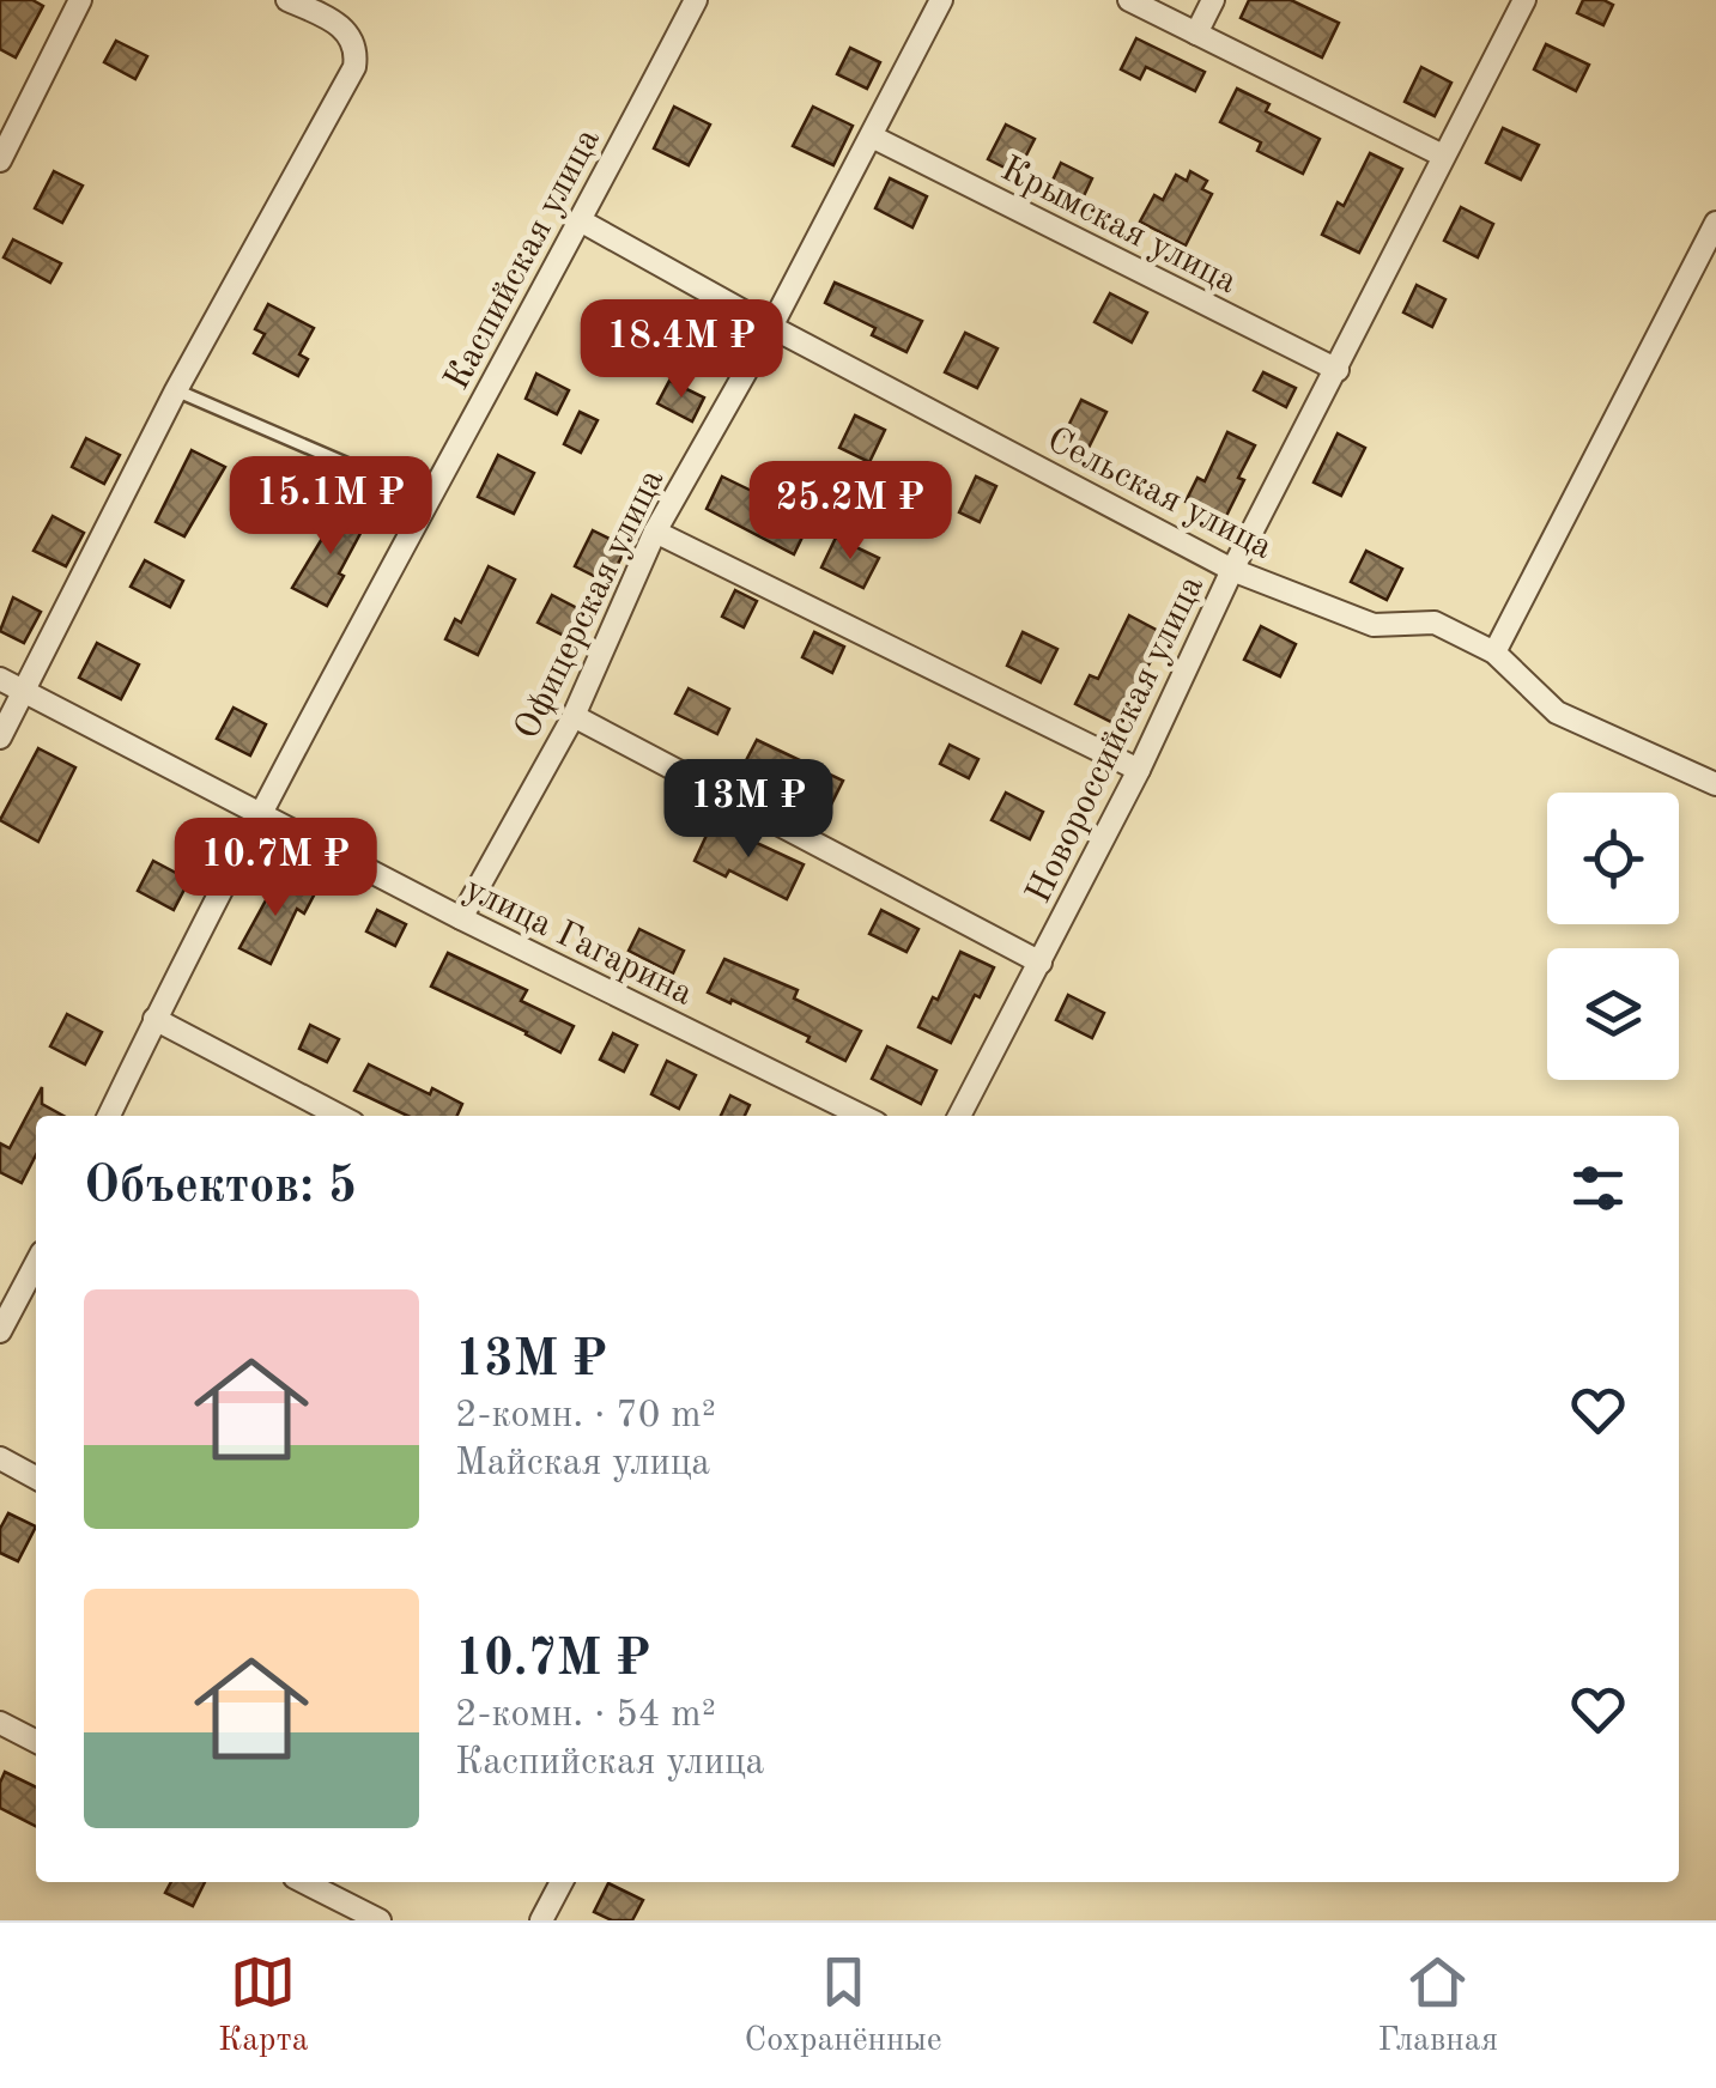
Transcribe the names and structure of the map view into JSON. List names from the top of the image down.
{
  "streets": {
    "street": [
      "Крымская улица",
      "Каспийская улица",
      "Сельская улица",
      "Офицерская улица",
      "Новороссийская улица",
      "улица Гагарина"
    ]
  },
  "crossings": [
    ["Крымская улица", "Офицерская улица"],
    ["Крымская улица", "Новороссийская улица"],
    ["Каспийская улица", "Сельская улица"],
    ["Каспийская улица", "улица Гагарина"],
    ["Сельская улица", "Офицерская улица"],
    ["Сельская улица", "Новороссийская улица"],
    ["Офицерская улица", "улица Гагарина"]
  ],
  "page": {
    "price": [
      "18.4M ₽",
      "15.1M ₽",
      "25.2M ₽",
      "13M ₽",
      "10.7M ₽"
    ],
    "heading": "Объектов: 5",
    "list": [
      {
        "name": "13M ₽",
        "note": "2-комн. · 70 m² · Майская улица"
      },
      {
        "name": "10.7M ₽",
        "note": "2-комн. · 54 m² · Каспийская улица"
      }
    ],
    "tabs": ["Карта", "Сохранённые", "Главная"]
  }
}
